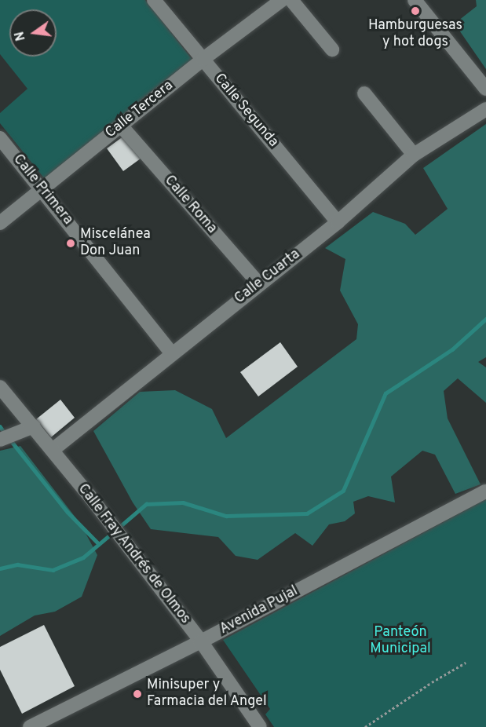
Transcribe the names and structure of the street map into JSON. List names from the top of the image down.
{
  "streets": {
    "street": [
      "Calle Tercera",
      "Calle Segunda",
      "Calle Primera",
      "Calle Roma",
      "Calle Cuarta",
      "Calle Fray Andrés de Olmos",
      "Avenida Pujal"
    ]
  },
  "crossings": [
    ["Calle Tercera", "Calle Segunda"],
    ["Calle Tercera", "Calle Primera"],
    ["Calle Tercera", "Calle Roma"],
    ["Calle Segunda", "Calle Cuarta"],
    ["Calle Primera", "Calle Cuarta"],
    ["Calle Roma", "Calle Cuarta"],
    ["Calle Cuarta", "Calle Fray Andrés de Olmos"],
    ["Calle Fray Andrés de Olmos", "Avenida Pujal"]
  ],
  "parks": ["Panteón Municipal"],
  "places": ["Hamburguesas y hot dogs", "Miscelánea Don Juan", "Minisuper y Farmacia del Angel"],
  "north": "left"
}
